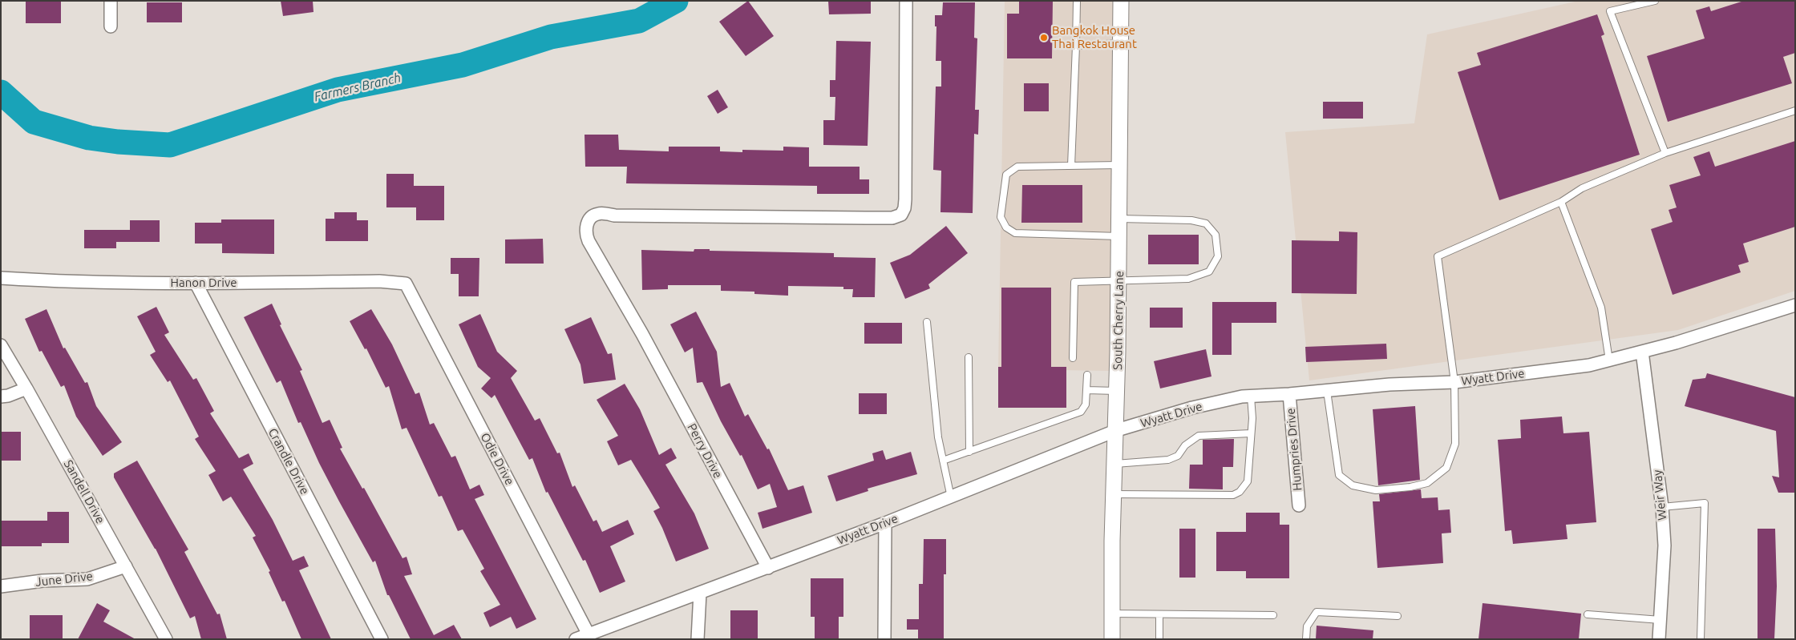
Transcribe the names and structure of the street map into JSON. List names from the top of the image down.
{
  "streets": {
    "street": [
      "Hanon Drive",
      "South Cherry Lane",
      "Wyatt Drive",
      "Humpries Drive",
      "Perry Drive",
      "Odie Drive",
      "Crandle Drive",
      "Sandell Drive",
      "Weir Way",
      "June Drive"
    ]
  },
  "crossings": [
    ["Hanon Drive", "Odie Drive"],
    ["Hanon Drive", "Crandle Drive"],
    ["South Cherry Lane", "Wyatt Drive"],
    ["Wyatt Drive", "Humpries Drive"],
    ["Wyatt Drive", "Perry Drive"],
    ["Wyatt Drive", "Odie Drive"],
    ["Wyatt Drive", "Weir Way"],
    ["Sandell Drive", "June Drive"]
  ],
  "water": ["Farmers Branch"],
  "places": ["Bangkok House Thai Restaurant"]
}
